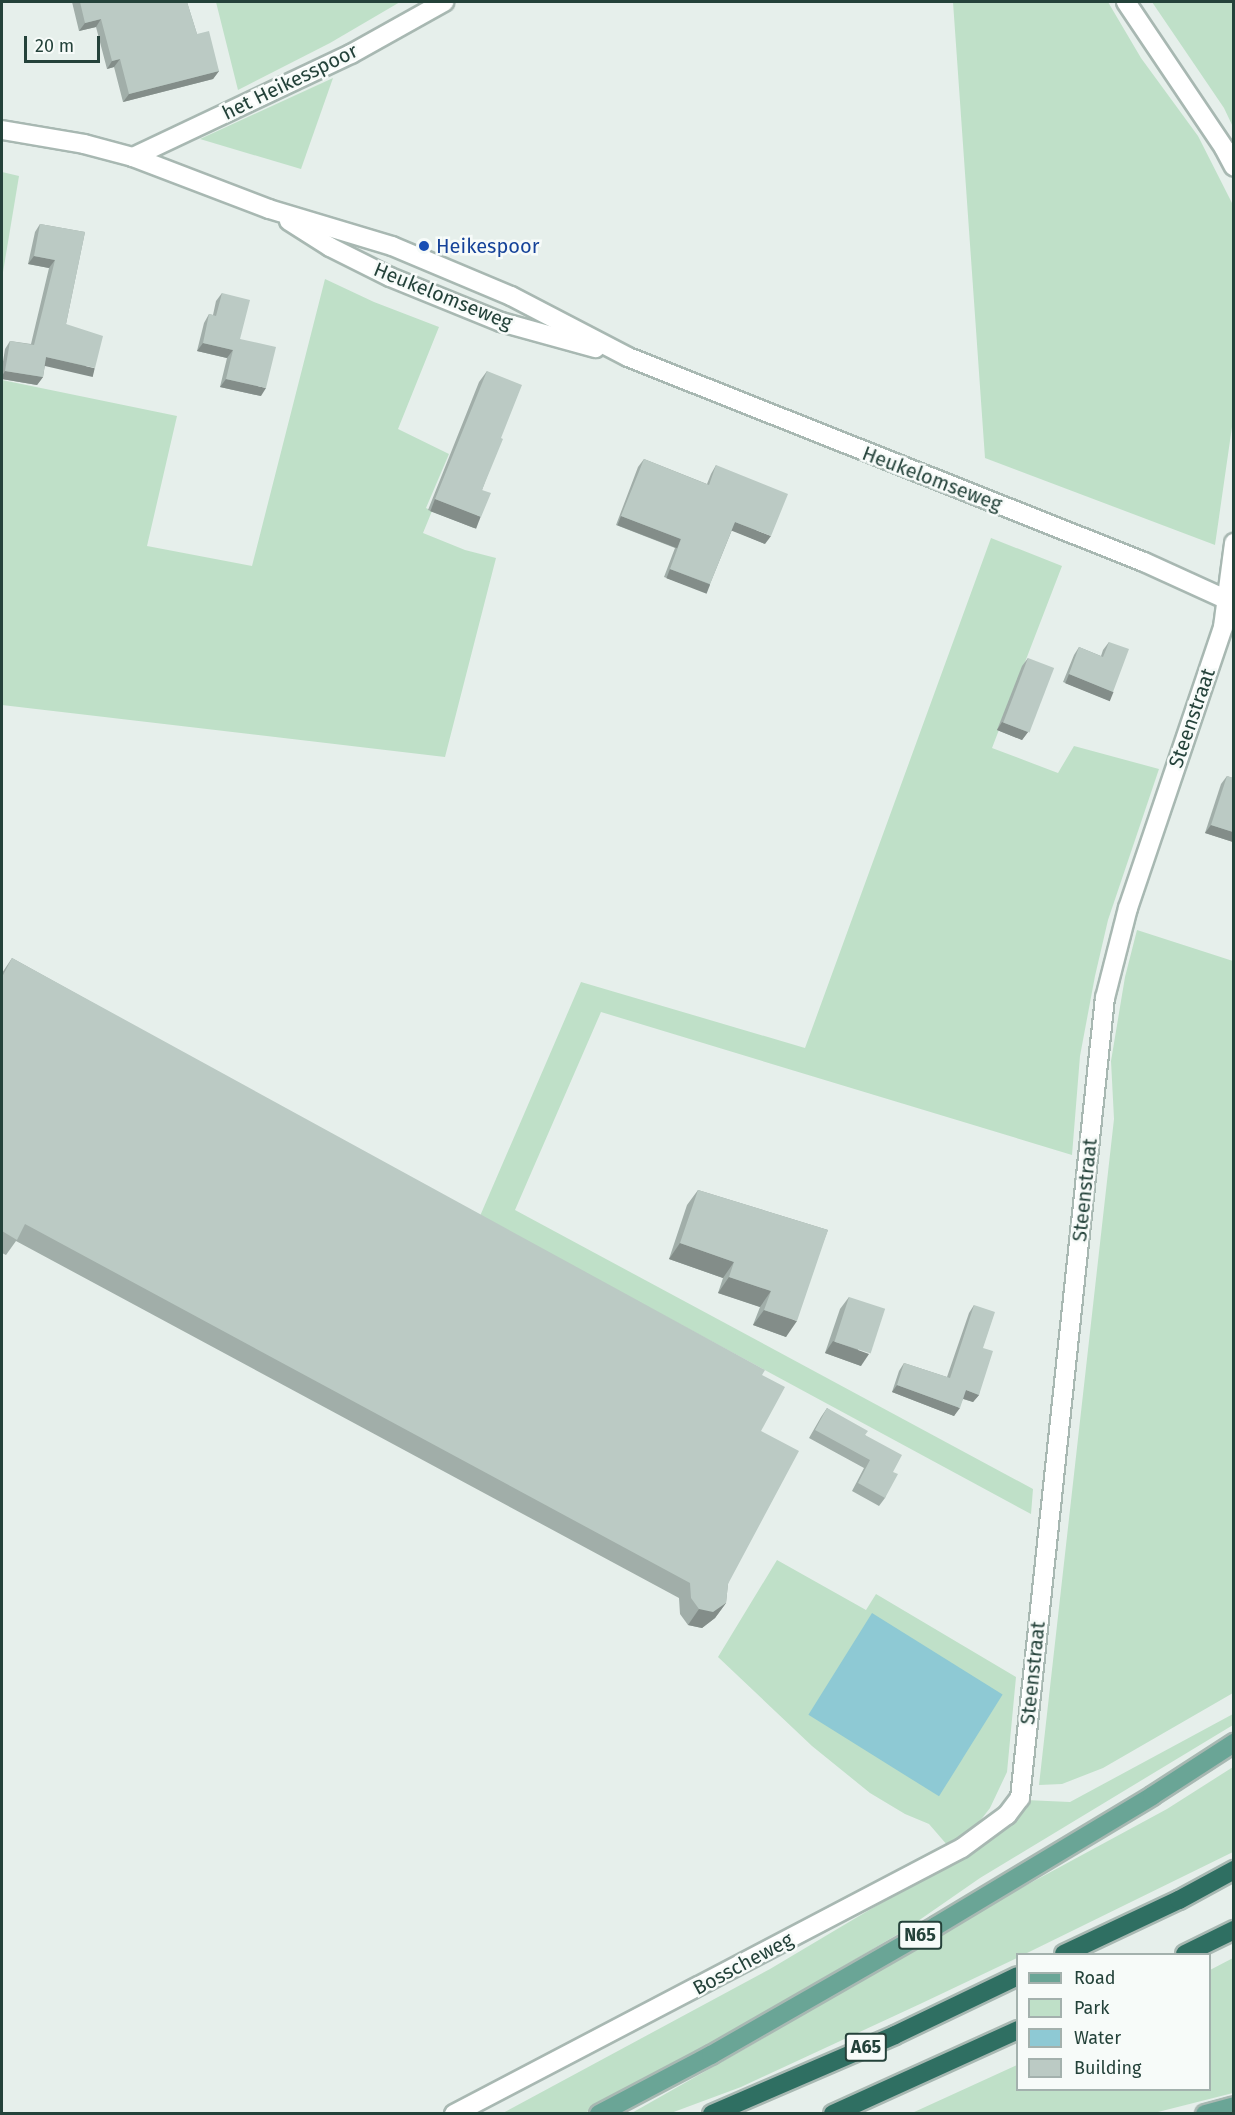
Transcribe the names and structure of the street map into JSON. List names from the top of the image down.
{
  "streets": {
    "highway": ["A65"],
    "main road": ["N65"],
    "street": [
      "het Heikesspoor",
      "Heukelomseweg",
      "Steenstraat",
      "Bosscheweg"
    ]
  },
  "crossings": [
    ["het Heikesspoor", "Heukelomseweg"],
    ["Heukelomseweg", "Steenstraat"],
    ["Steenstraat", "Bosscheweg"]
  ],
  "places": ["Heikespoor"],
  "legend": [
    "Road",
    "Park",
    "Water",
    "Building"
  ],
  "scale_bar": "20 m"
}
